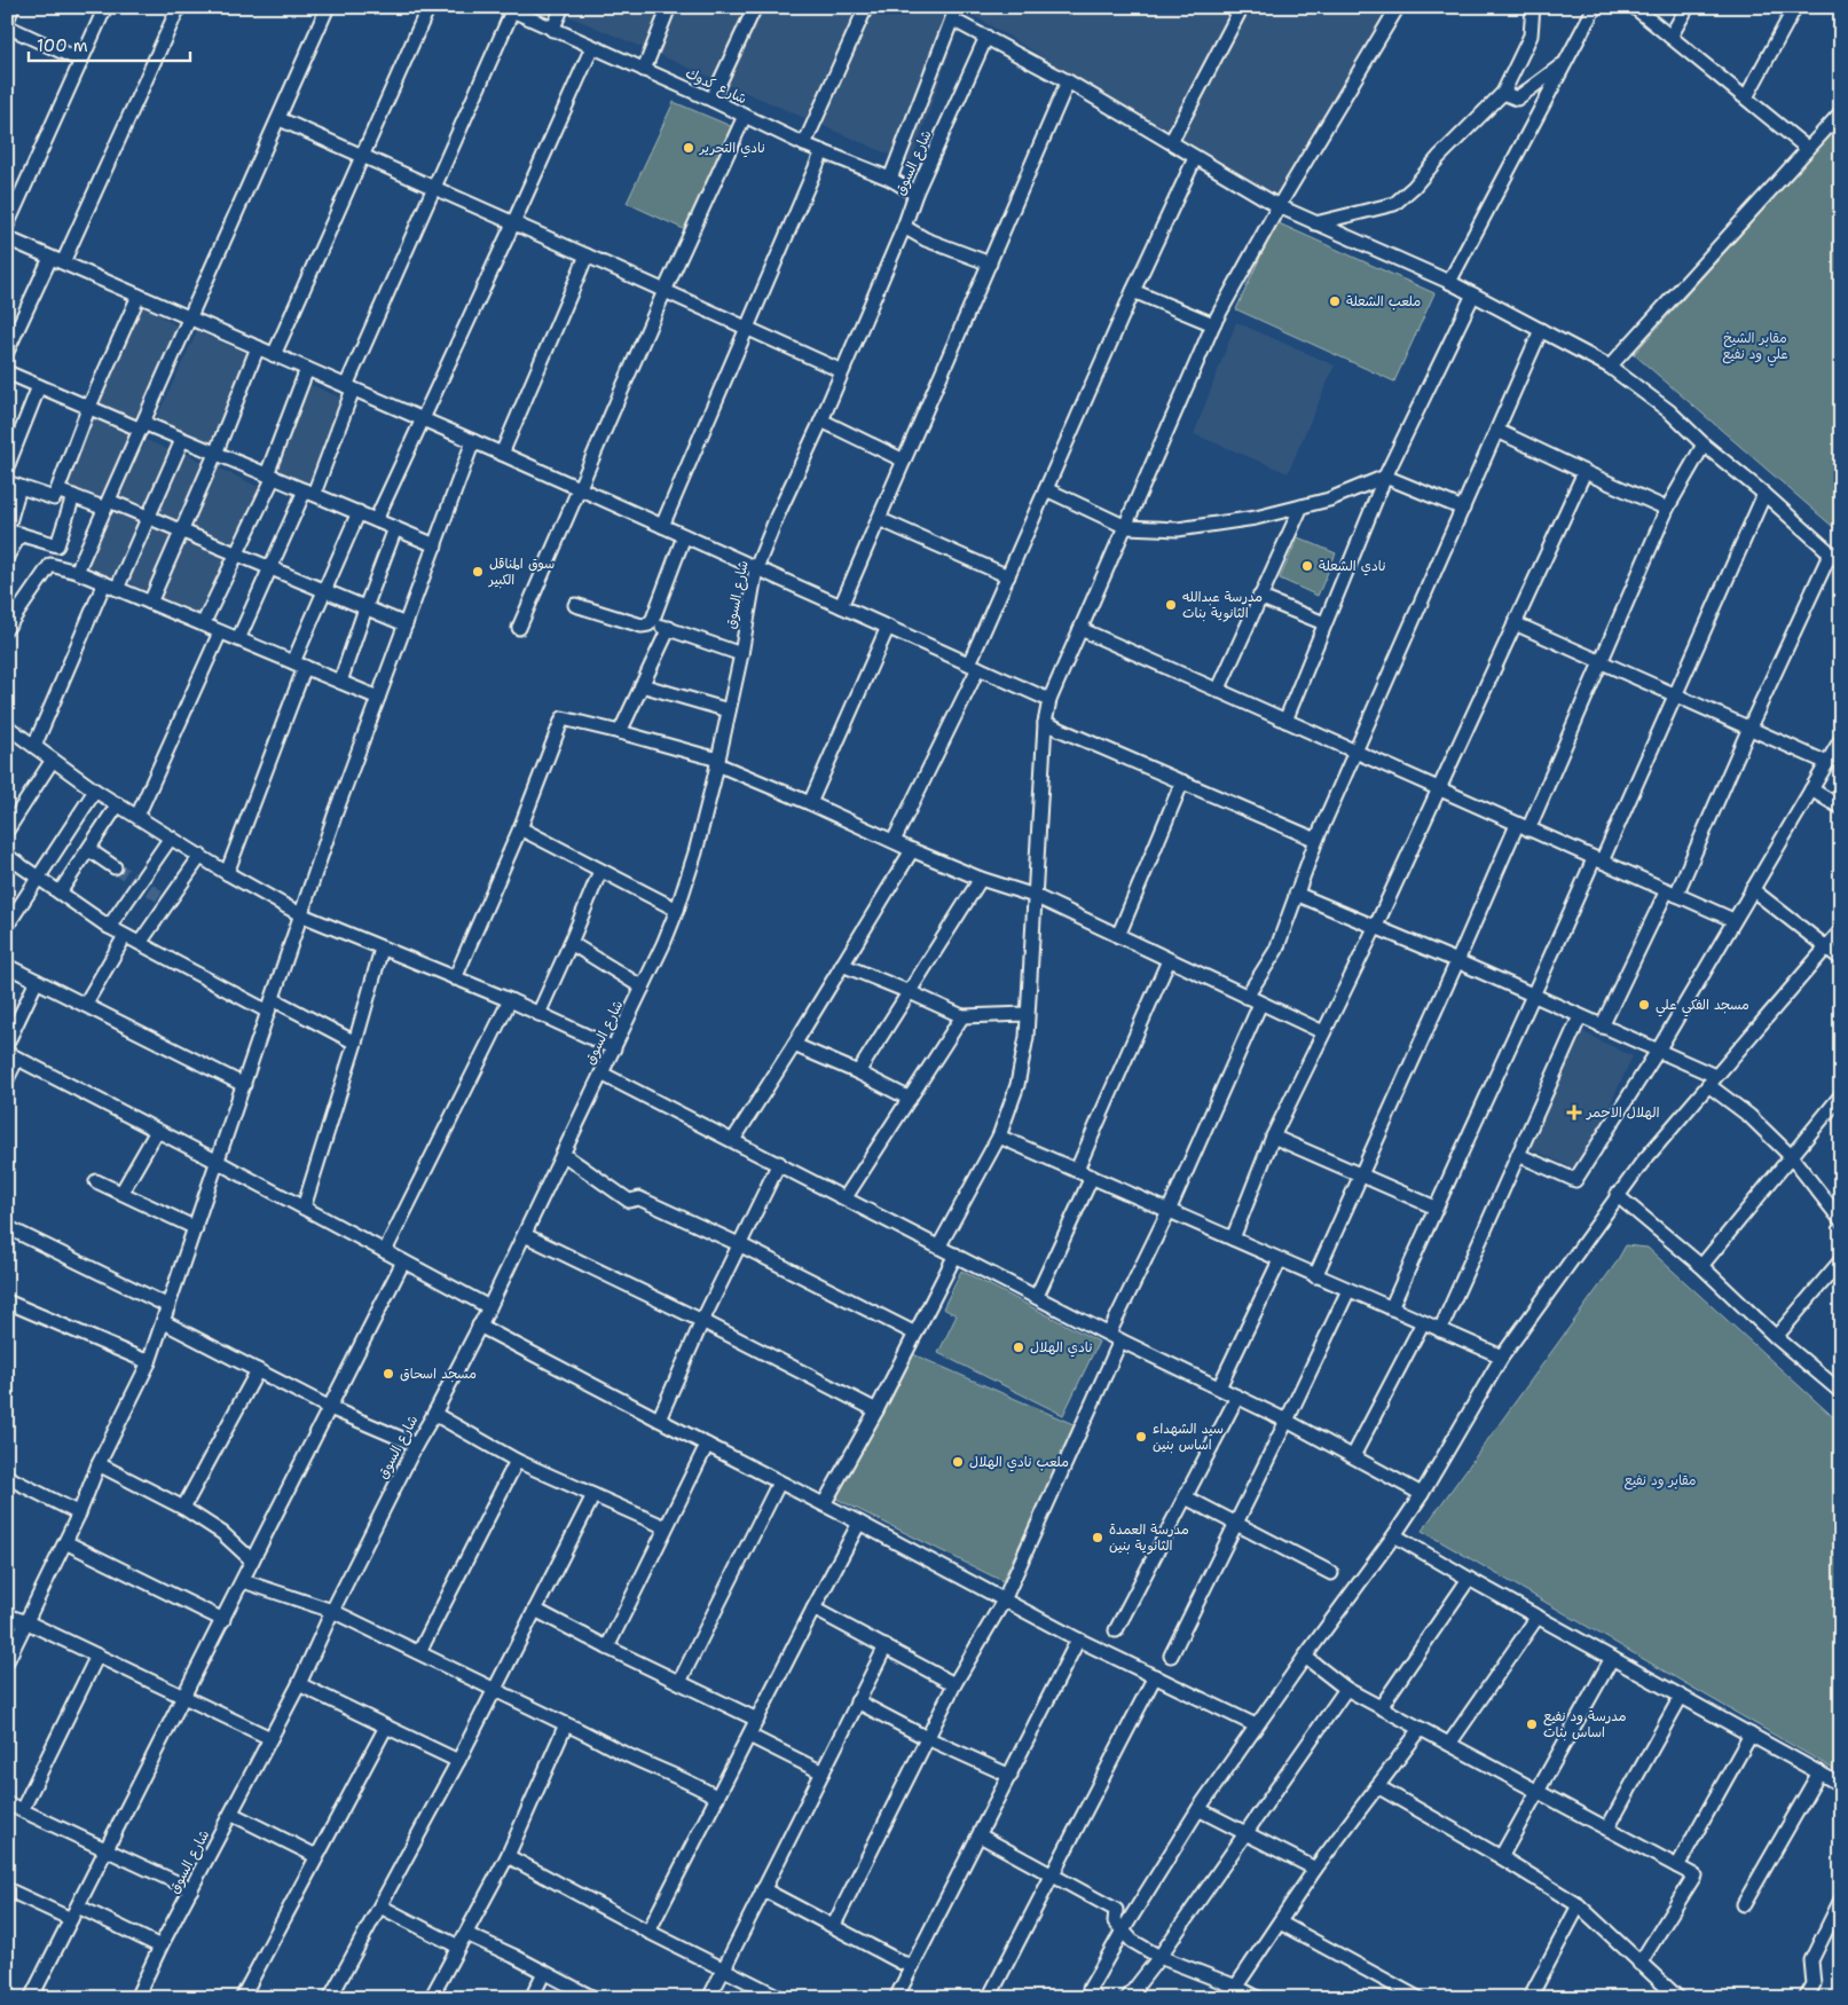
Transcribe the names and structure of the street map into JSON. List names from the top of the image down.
{
  "streets": {
    "street": ["شارع كدوك", "شارع السوق"]
  },
  "crossings": [
    ["شارع كدوك", "شارع السوق"]
  ],
  "parks": ["مقابر الشيخ علي ود نفيع", "مقابر ود نفيع"],
  "places": {
    "other": [
      "نادي التحرير",
      "ملعب الشعلة",
      "نادي الشعلة",
      "سوق المناقل الكبير",
      "مدرسة عبدالله الثانوية بنات",
      "مسجد الفكي علي",
      "نادي الهلال",
      "مسجد اسحاق",
      "سيد الشهداء اساس بنين",
      "ملعب نادي الهلال",
      "مدرسة العمدة الثانوية بنين",
      "مدرسة ود نفيع اساس بنات"
    ],
    "health": ["الهلال الاحمر"]
  },
  "scale_bar": "100 m"
}
